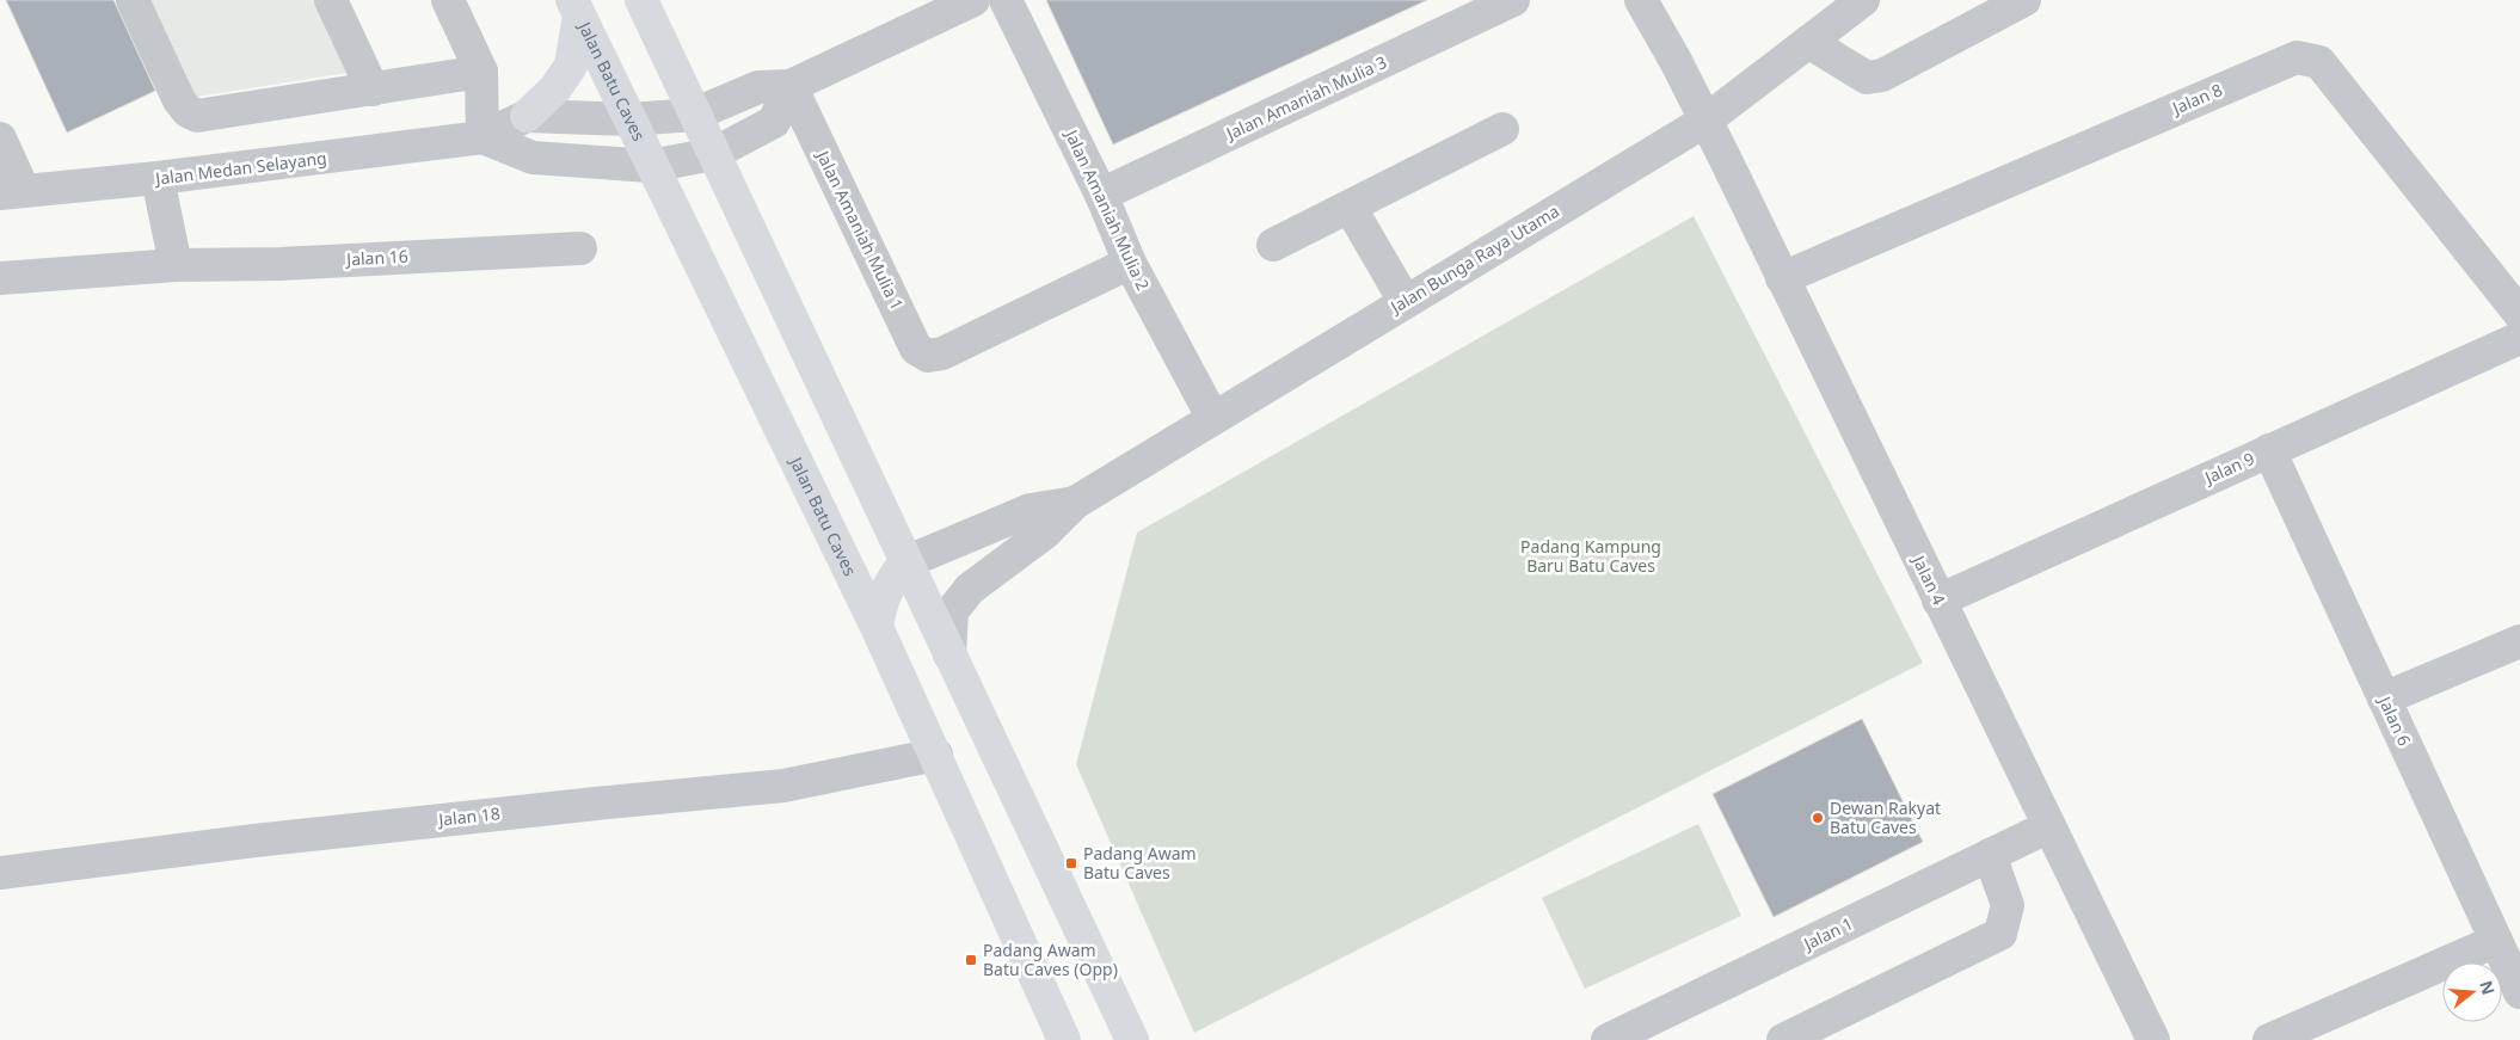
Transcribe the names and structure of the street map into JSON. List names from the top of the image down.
{
  "streets": {
    "main road": ["Jalan Batu Caves"],
    "street": [
      "Jalan Amaniah Mulia 3",
      "Jalan 8",
      "Jalan Medan Selayang",
      "Jalan Amaniah Mulia 2",
      "Jalan Amaniah Mulia 1",
      "Jalan 16",
      "Jalan Bunga Raya Utama",
      "Jalan 9",
      "Jalan 4",
      "Jalan 6",
      "Jalan 18",
      "Jalan 1"
    ]
  },
  "crossings": [
    ["Jalan Batu Caves", "Jalan Medan Selayang"],
    ["Jalan Batu Caves", "Jalan 18"],
    ["Jalan Amaniah Mulia 3", "Jalan Amaniah Mulia 2"],
    ["Jalan 8", "Jalan 4"],
    ["Jalan Medan Selayang", "Jalan Amaniah Mulia 1"],
    ["Jalan Amaniah Mulia 2", "Jalan Amaniah Mulia 1"],
    ["Jalan Amaniah Mulia 2", "Jalan Bunga Raya Utama"],
    ["Jalan Bunga Raya Utama", "Jalan 4"],
    ["Jalan 9", "Jalan 4"],
    ["Jalan 9", "Jalan 6"],
    ["Jalan 4", "Jalan 1"]
  ],
  "parks": ["Padang Kampung Baru Batu Caves"],
  "places": {
    "other": ["Dewan Rakyat Batu Caves"],
    "transit": ["Padang Awam Batu Caves", "Padang Awam Batu Caves (Opp)"]
  },
  "north": "right"
}
